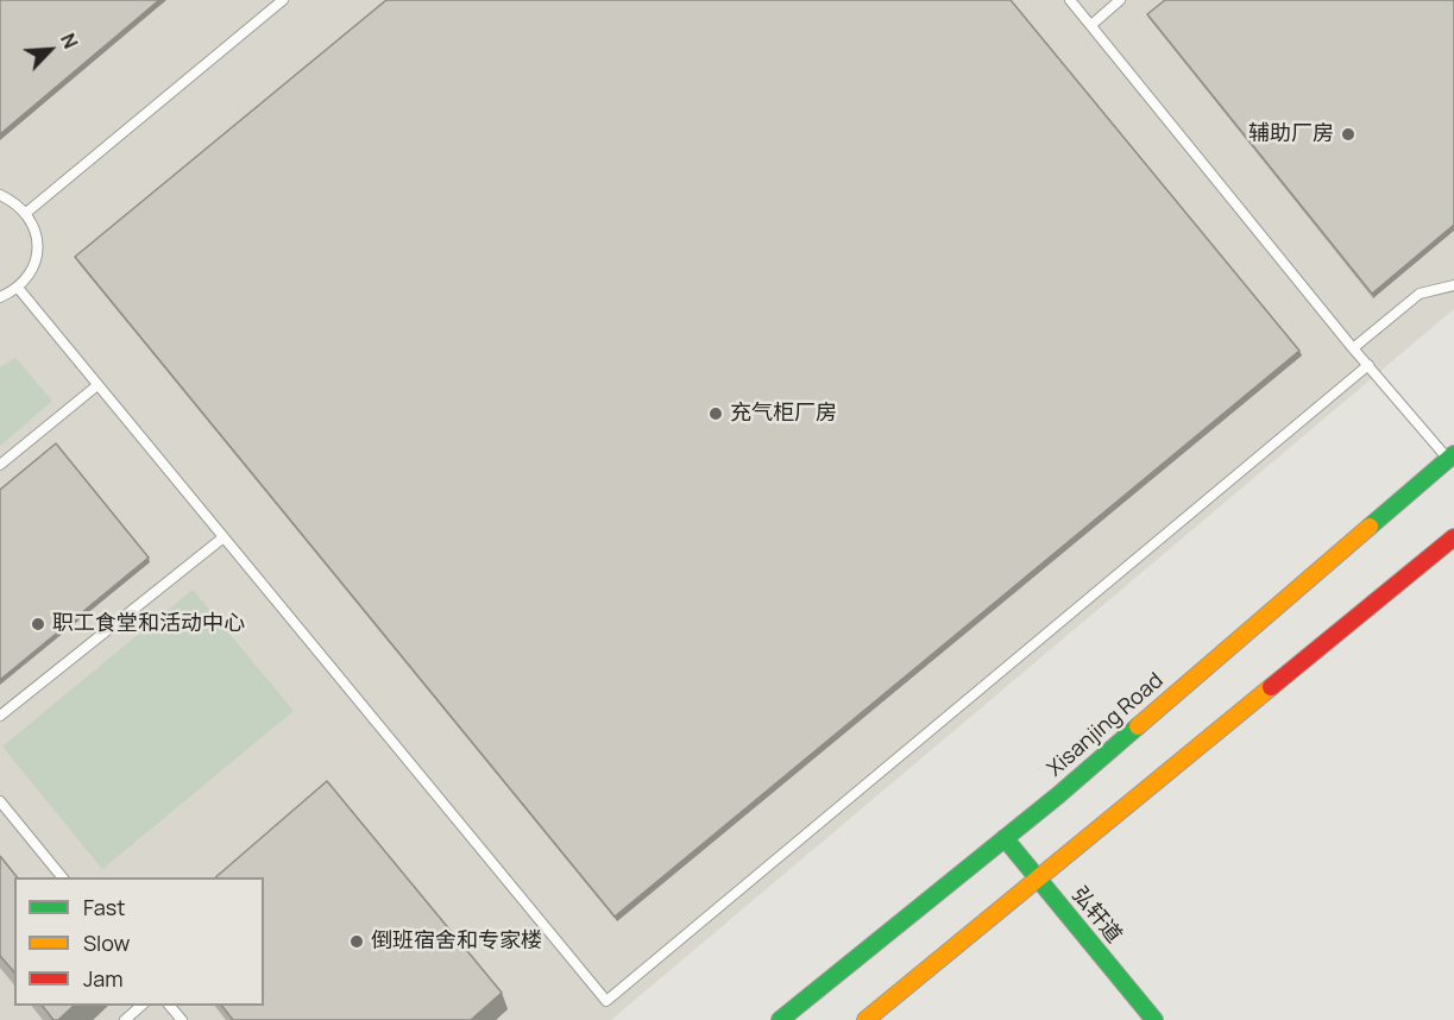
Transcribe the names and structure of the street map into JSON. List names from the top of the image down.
{
  "streets": {
    "main road": ["Xisanjing Road", "弘轩道"]
  },
  "crossings": [
    ["Xisanjing Road", "弘轩道"]
  ],
  "places": [
    "辅助厂房",
    "充气柜厂房",
    "职工食堂和活动中心",
    "倒班宿舍和专家楼"
  ],
  "legend": ["Fast", "Slow", "Jam"],
  "north": "top right"
}
